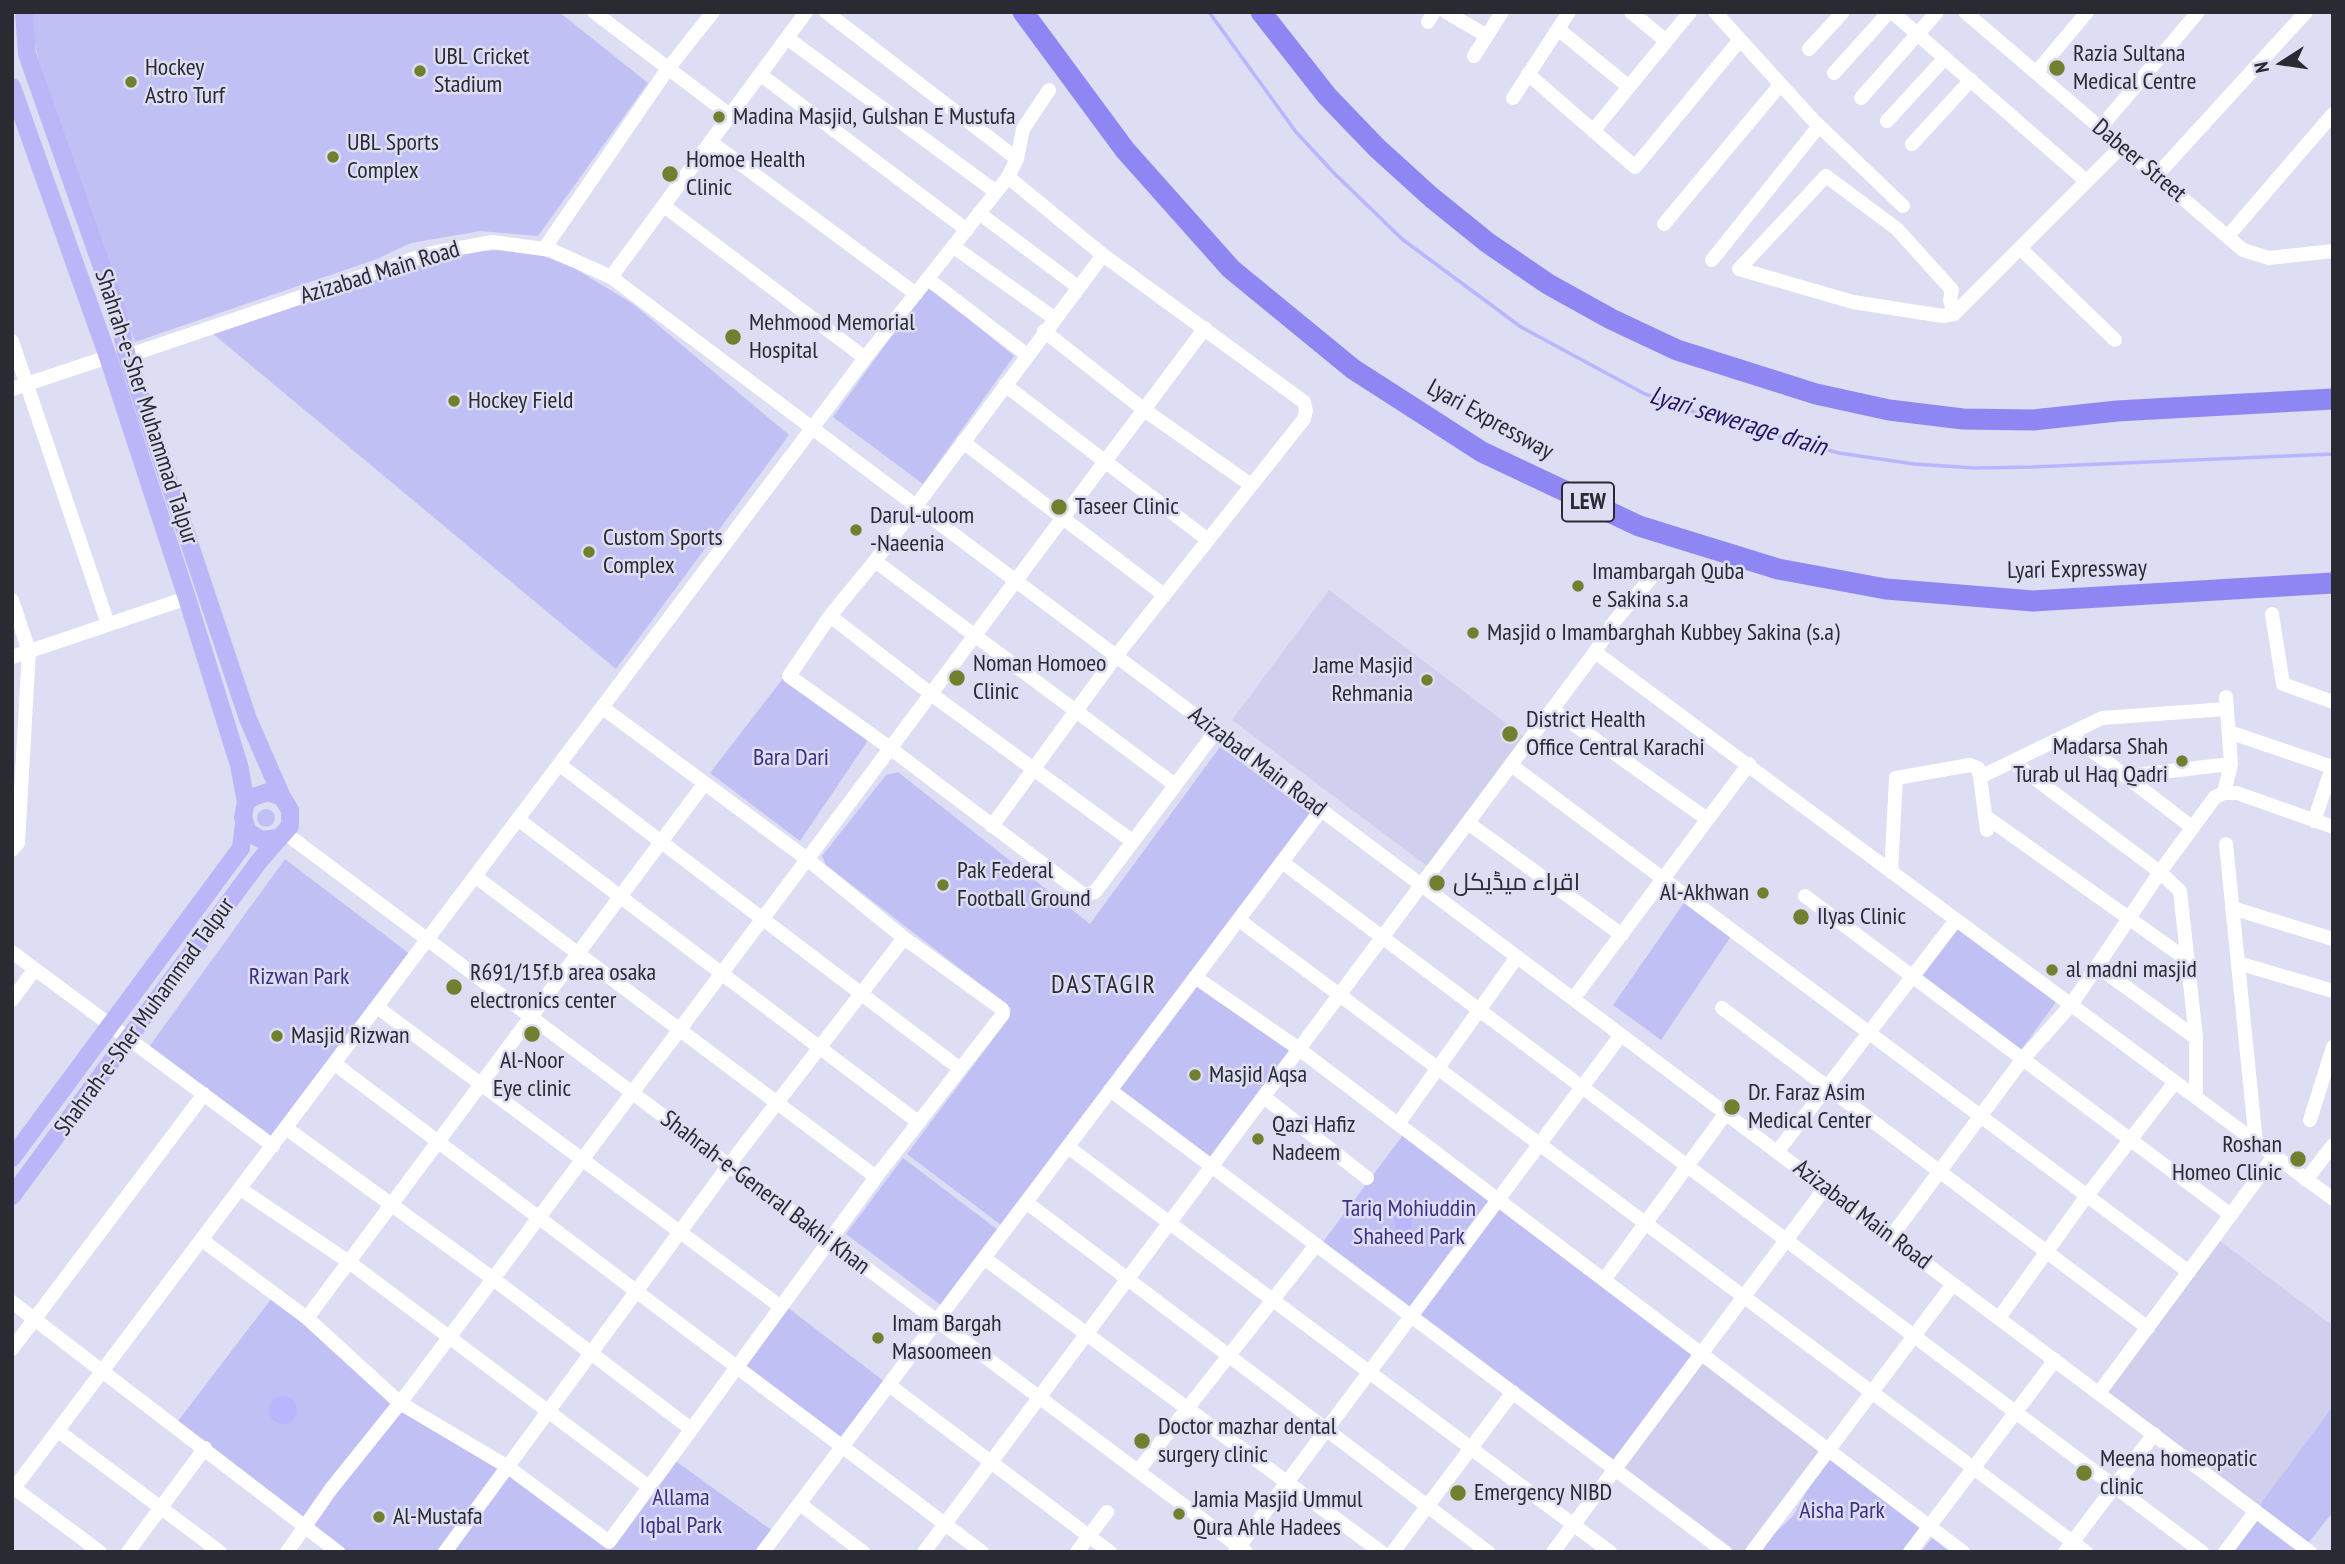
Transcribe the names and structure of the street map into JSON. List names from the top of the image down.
{
  "streets": {
    "highway": ["Lyari Expressway", "LEW"],
    "main road": ["Shahrah-e-Sher Muhammad Talpur"],
    "street": ["Dabeer Street", "Azizabad Main Road", "Shahrah-e-General Bakhi Khan"]
  },
  "crossings": [
    ["Azizabad Main Road", "Shahrah-e-Sher Muhammad Talpur"],
    ["Shahrah-e-Sher Muhammad Talpur", "Shahrah-e-General Bakhi Khan"]
  ],
  "districts": ["DASTAGIR"],
  "water": ["Lyari sewerage drain"],
  "parks": [
    "Bara Dari",
    "Rizwan Park",
    "Tariq Mohiuddin Shaheed Park",
    "Allama Iqbal Park",
    "Aisha Park"
  ],
  "places": [
    "Razia Sultana Medical Centre",
    "UBL Cricket Stadium",
    "Hockey Astro Turf",
    "Madina Masjid, Gulshan E Mustufa",
    "UBL Sports Complex",
    "Homoe Health Clinic",
    "Mehmood Memorial Hospital",
    "Hockey Field",
    "Taseer Clinic",
    "Darul-uloom -Naeenia",
    "Custom Sports Complex",
    "Imambargah Quba e Sakina s.a",
    "Masjid o Imambarghah Kubbey Sakina (s.a)",
    "Noman Homoeo Clinic",
    "Jame Masjid Rehmania",
    "District Health Office Central Karachi",
    "Madarsa Shah Turab ul Haq Qadri",
    "اقراء میڈیکل",
    "Pak Federal Football Ground",
    "Al-Akhwan",
    "Ilyas Clinic",
    "al madni masjid",
    "R691/15f.b area osaka electronics center",
    "Al-Noor Eye clinic",
    "Masjid Rizwan",
    "Masjid Aqsa",
    "Dr. Faraz Asim Medical Center",
    "Qazi Hafiz Nadeem",
    "Roshan Homeo Clinic",
    "Imam Bargah Masoomeen",
    "Doctor mazhar dental surgery clinic",
    "Meena homeopatic clinic",
    "Emergency NIBD",
    "Jamia Masjid Ummul Qura Ahle Hadees",
    "Al-Mustafa"
  ],
  "north": "left"
}
